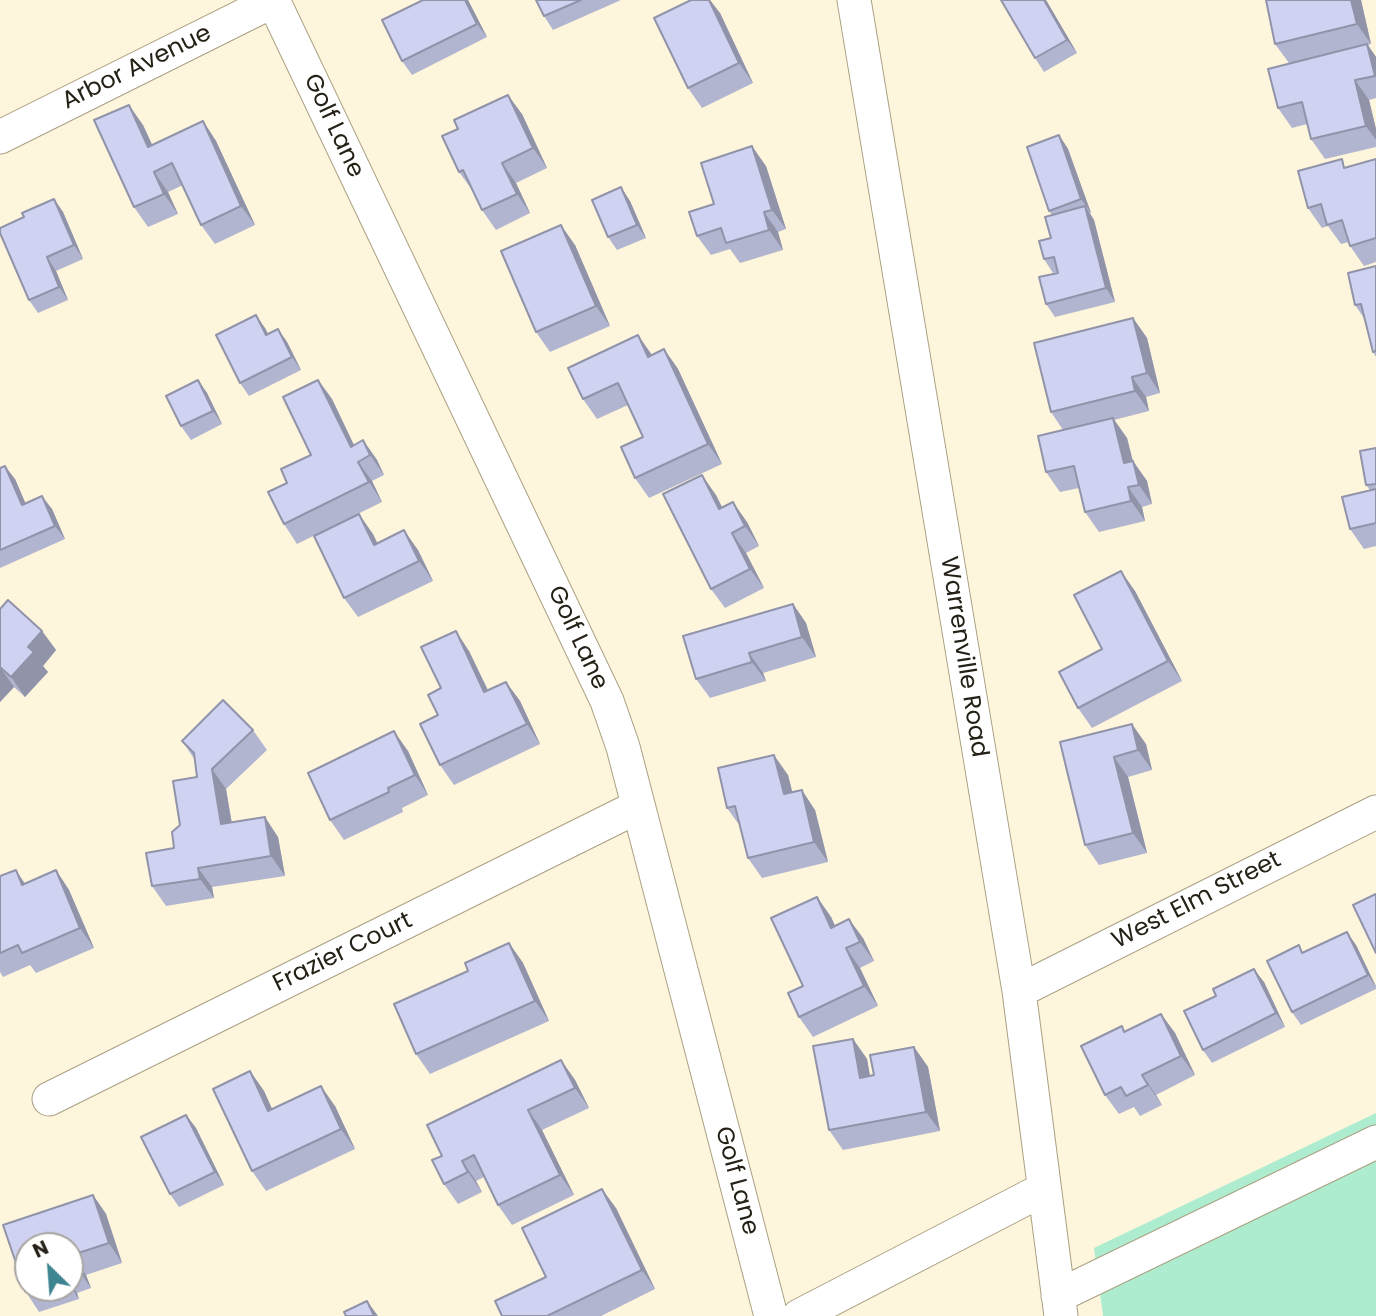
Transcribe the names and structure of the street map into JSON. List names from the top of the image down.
{
  "streets": {
    "street": [
      "Arbor Avenue",
      "Golf Lane",
      "Warrenville Road",
      "West Elm Street",
      "Frazier Court"
    ]
  },
  "crossings": [
    ["Arbor Avenue", "Golf Lane"],
    ["Golf Lane", "Frazier Court"],
    ["Warrenville Road", "West Elm Street"]
  ],
  "north": "top left"
}
